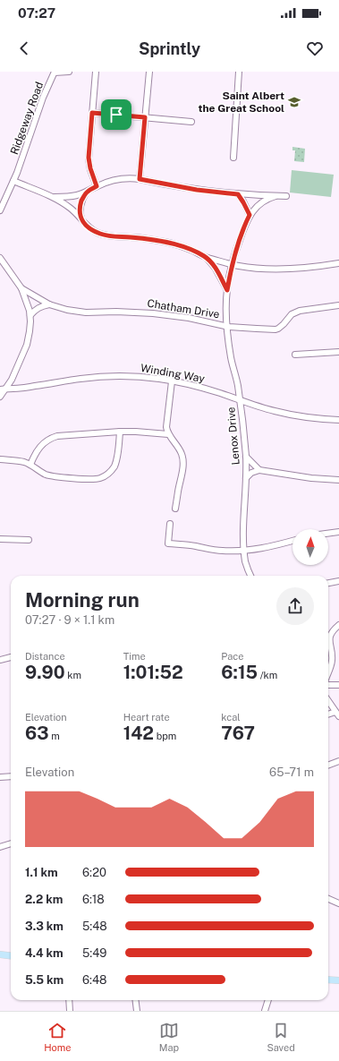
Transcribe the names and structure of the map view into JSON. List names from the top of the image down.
{
  "streets": {
    "street": [
      "Ridgeway Road",
      "Chatham Drive",
      "Winding Way",
      "Lenox Drive"
    ]
  },
  "crossings": [
    ["Chatham Drive", "Lenox Drive"],
    ["Winding Way", "Lenox Drive"]
  ],
  "places": {
    "school or university": ["Saint Albert the Great School"]
  },
  "north": "top",
  "page": {
    "status": "07:27",
    "header": "Sprintly",
    "heading": ["Morning run", "07:27 · 9 × 1.1 km"],
    "stats": [
      ["Distance", "9.90 km"],
      ["Time", "1:01:52"],
      ["Pace", "6:15 /km"],
      ["Elevation", "63 m"],
      ["Heart rate", "142 bpm"],
      ["kcal", "767"]
    ],
    "chart": ["Elevation", "65–71 m"],
    "list": [
      {
        "name": "1.1 km",
        "note": "6:20"
      },
      {
        "name": "2.2 km",
        "note": "6:18"
      },
      {
        "name": "3.3 km",
        "note": "5:48"
      },
      {
        "name": "4.4 km",
        "note": "5:49"
      },
      {
        "name": "5.5 km",
        "note": "6:48"
      }
    ],
    "tabs": ["Home", "Map", "Saved"]
  }
}
